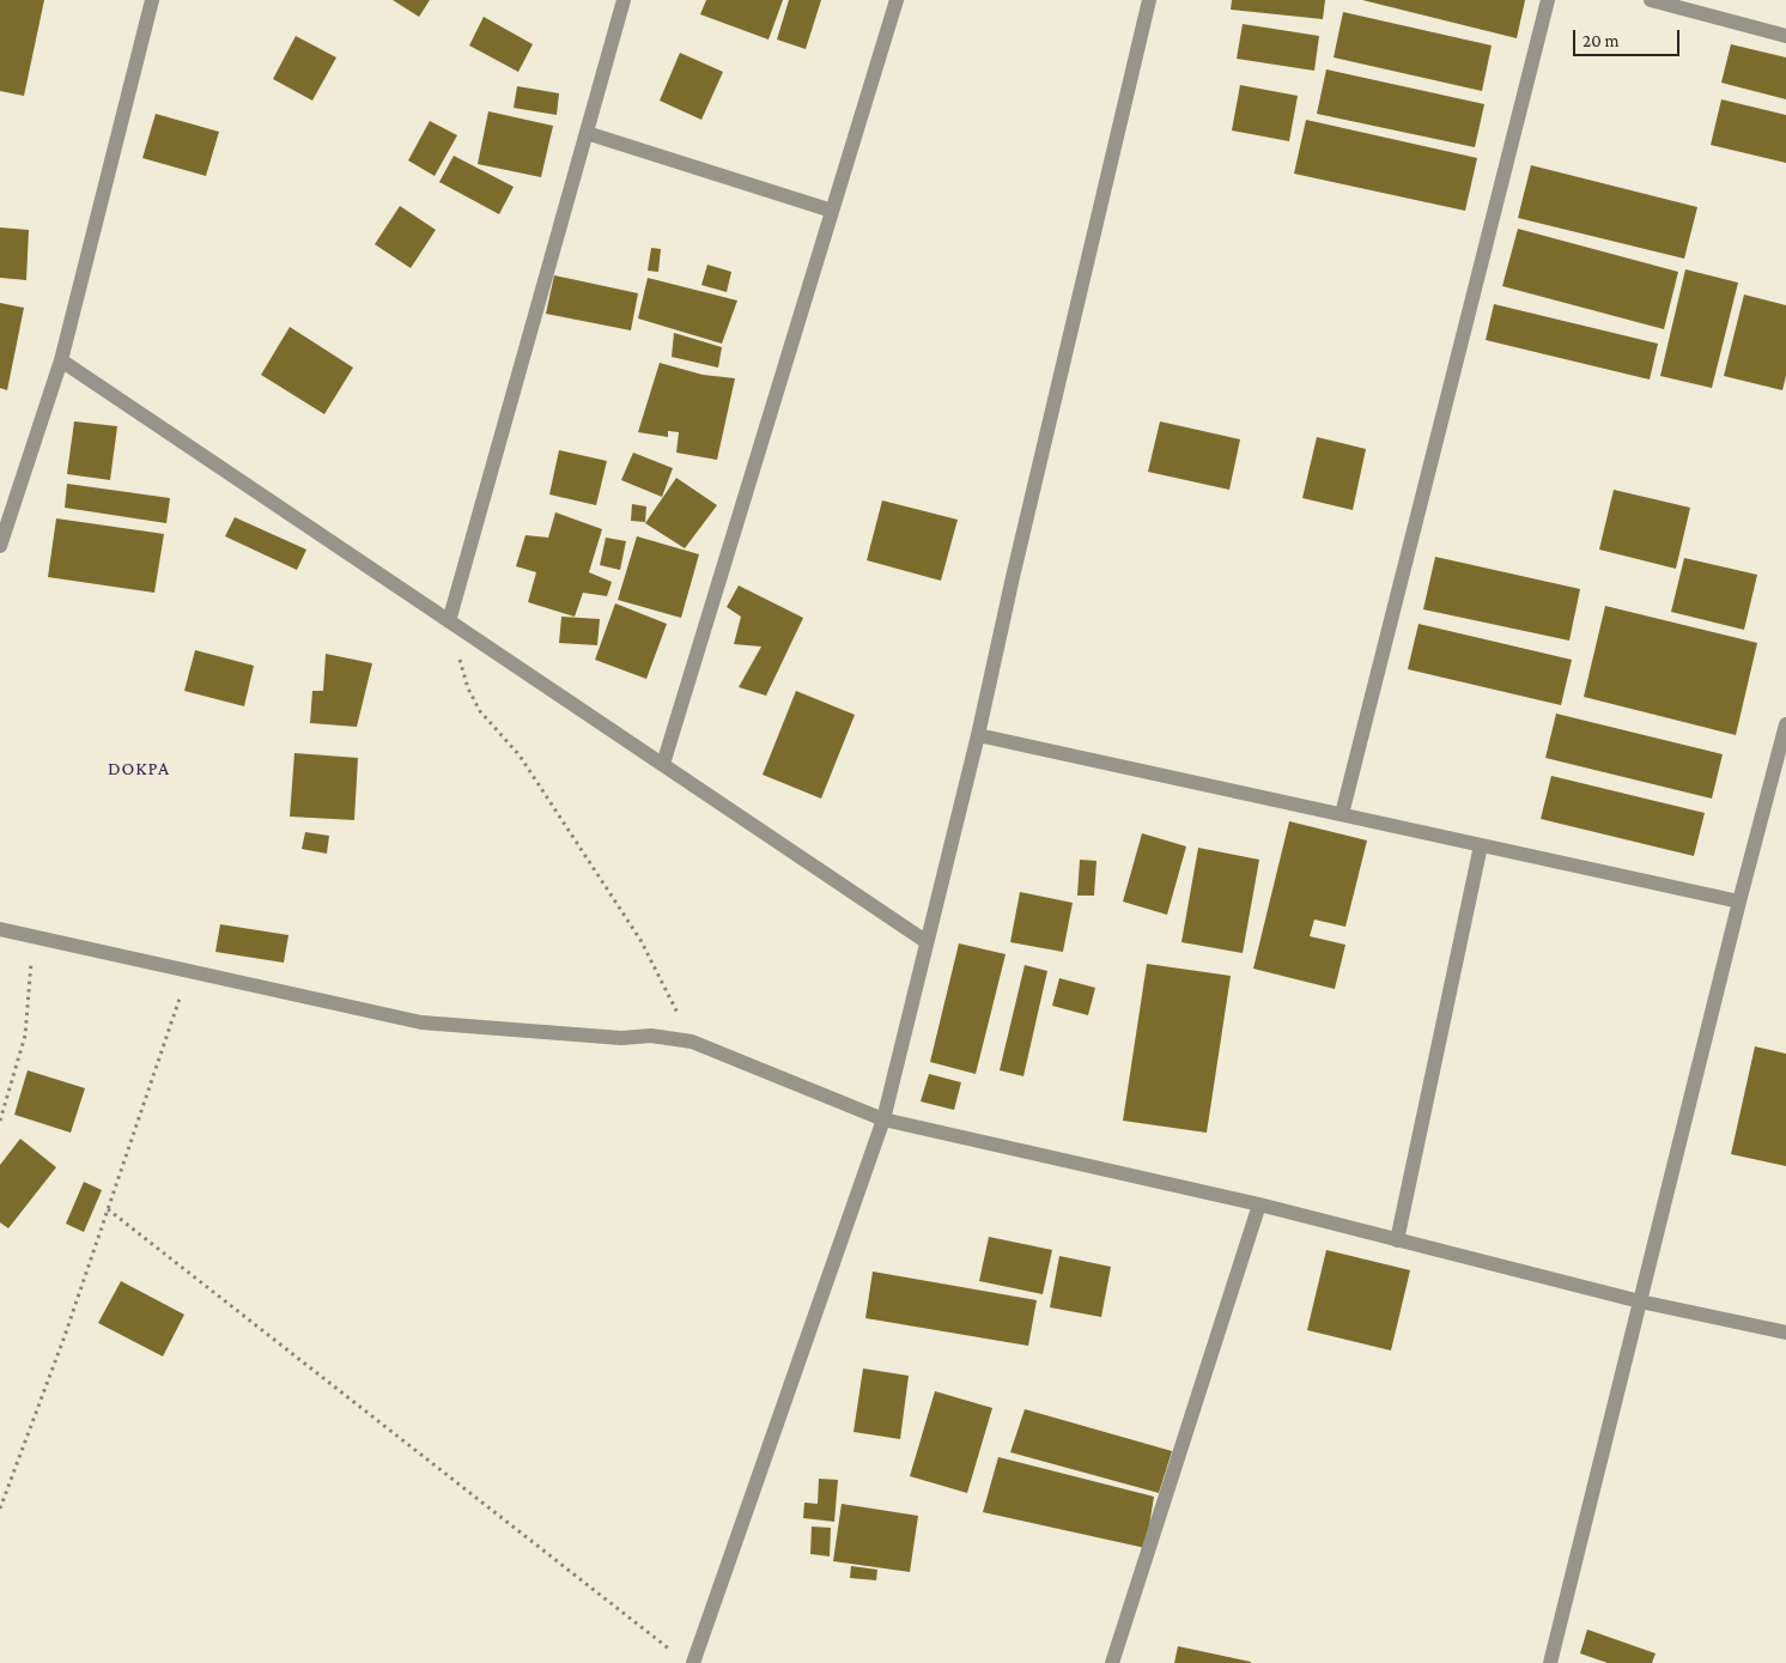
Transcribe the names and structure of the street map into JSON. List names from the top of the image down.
{
  "districts": ["DOKPA"],
  "scale_bar": "20 m"
}
